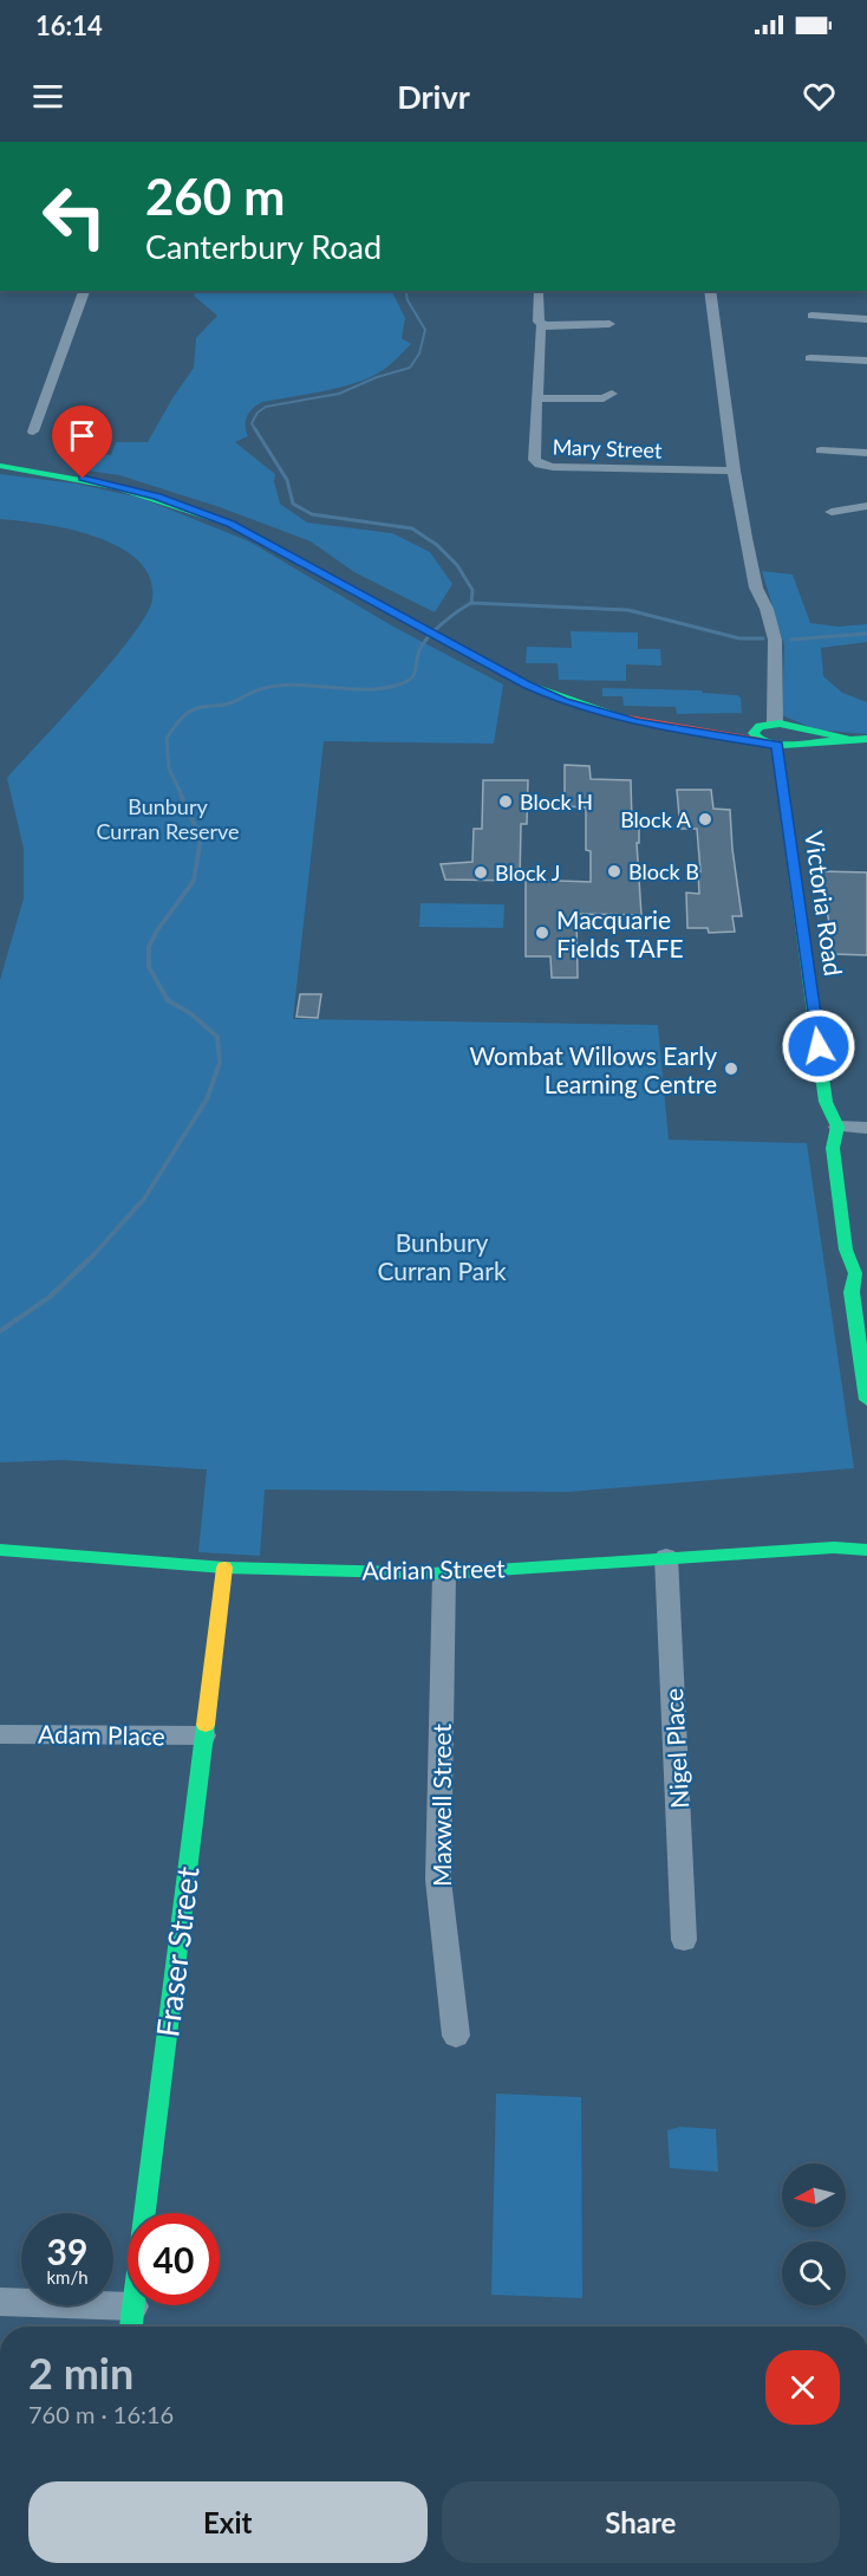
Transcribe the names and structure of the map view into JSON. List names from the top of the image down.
{
  "streets": {
    "street": [
      "Mary Street",
      "Victoria Road",
      "Adrian Street",
      "Adam Place",
      "Nigel Place",
      "Maxwell Street",
      "Fraser Street"
    ]
  },
  "crossings": [
    ["Adrian Street", "Nigel Place"],
    ["Adrian Street", "Maxwell Street"],
    ["Adrian Street", "Fraser Street"],
    ["Adam Place", "Fraser Street"]
  ],
  "parks": ["Bunbury Curran Reserve", "Bunbury Curran Park"],
  "places": [
    "Block H",
    "Block A",
    "Block B",
    "Block J",
    "Macquarie Fields TAFE",
    "Wombat Willows Early Learning Centre"
  ],
  "north": "left",
  "page": {
    "status": "16:14",
    "header": "Drivr",
    "turn": ["260 m", "Canterbury Road"],
    "speed": "39 km/h",
    "limit": "40",
    "heading": ["2 min", "760 m · 16:16"],
    "buttons": ["Exit", "Share"]
  }
}
